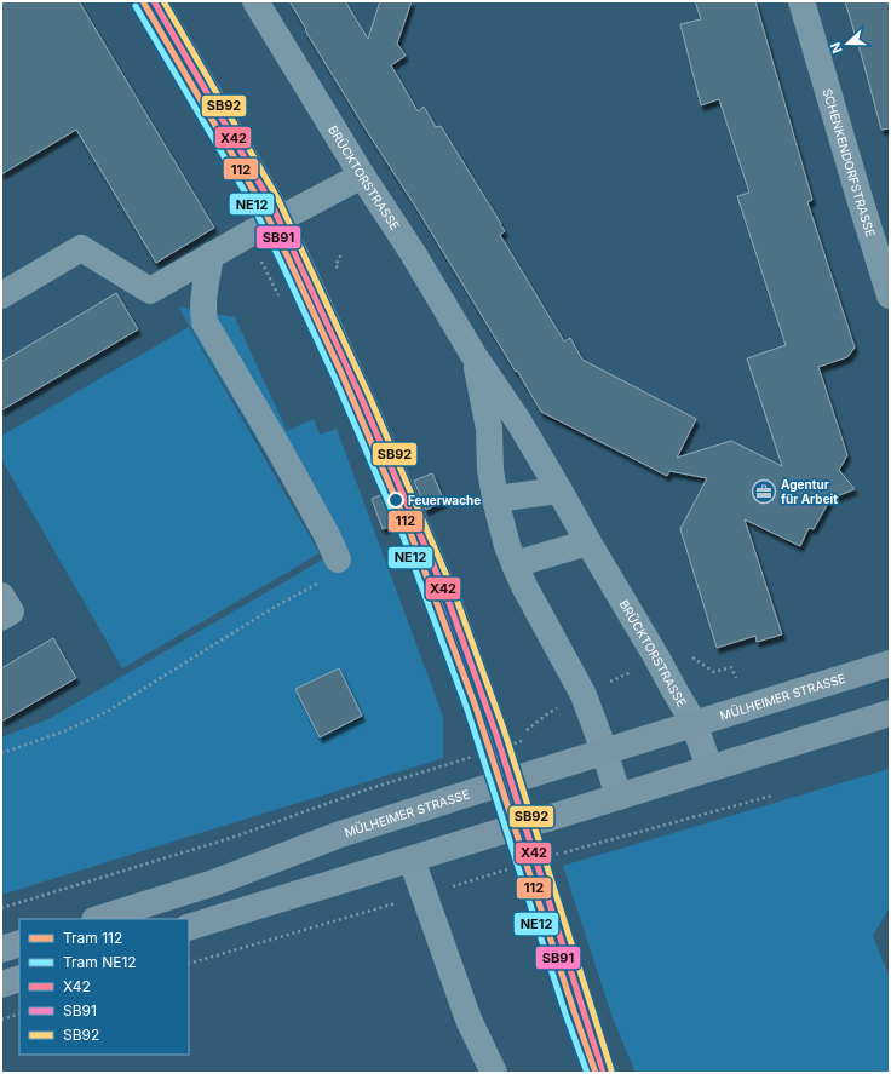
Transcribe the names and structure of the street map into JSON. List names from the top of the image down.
{
  "streets": {
    "main road": ["MÜLHEIMER STRASSE"],
    "street": ["SCHENKENDORFSTRASSE", "BRÜCKTORSTRASSE"]
  },
  "crossings": [
    ["BRÜCKTORSTRASSE", "MÜLHEIMER STRASSE"]
  ],
  "places": {
    "office": ["Agentur für Arbeit"],
    "other": ["Feuerwache"]
  },
  "lines": [
    "tram line 112",
    "transit line X42",
    "transit line SB92",
    "tram line NE12",
    "transit line SB91"
  ],
  "legend": [
    "Tram 112",
    "Tram NE12",
    "X42",
    "SB91",
    "SB92"
  ],
  "north": "left"
}
